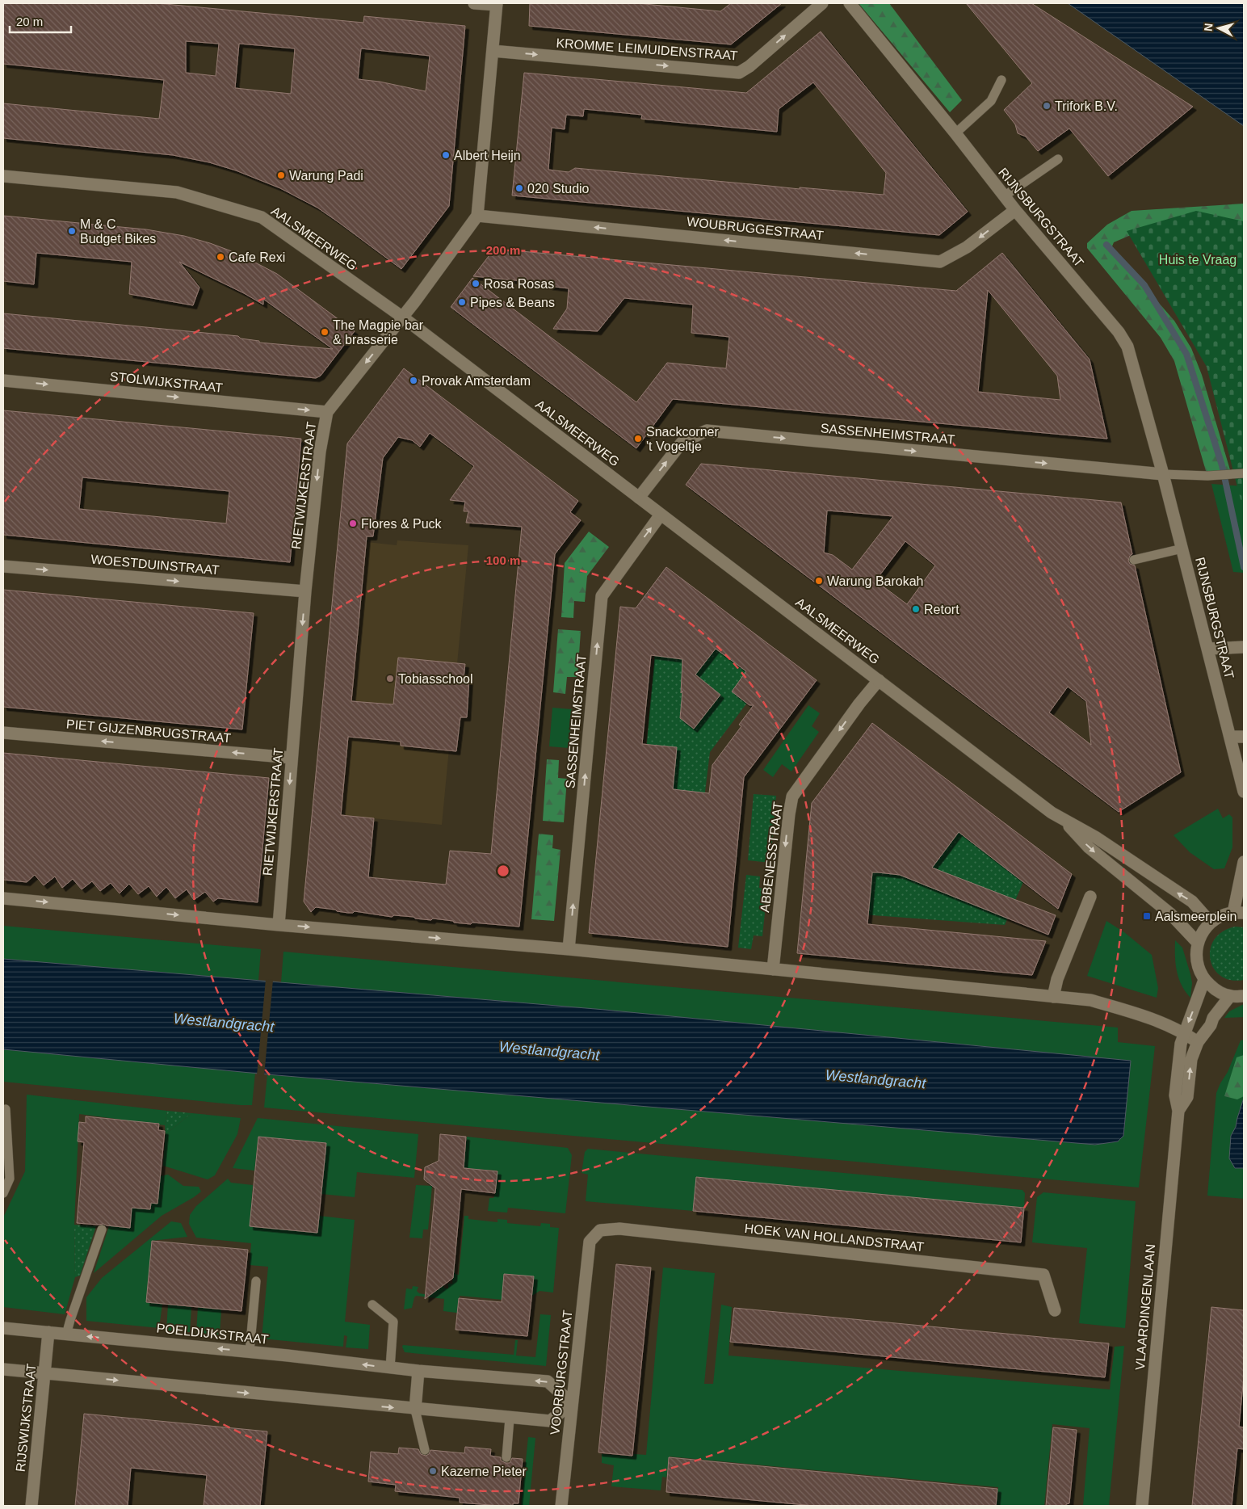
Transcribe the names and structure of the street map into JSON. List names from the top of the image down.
{
  "streets": {
    "street": [
      "KROMME LEIMUIDENSTRAAT",
      "RIJNSBURGSTRAAT",
      "WOUBRUGGESTRAAT",
      "AALSMEERWEG",
      "STOLWIJKSTRAAT",
      "SASSENHEIMSTRAAT",
      "RIETWIJKERSTRAAT",
      "WOESTDUINSTRAAT",
      "PIET GIJZENBRUGSTRAAT",
      "ABBENESSTRAAT",
      "HOEK VAN HOLLANDSTRAAT",
      "VLAARDINGENLAAN",
      "POELDIJKSTRAAT",
      "VOORBURGSTRAAT",
      "RIJSWIJKSTRAAT"
    ]
  },
  "crossings": [
    ["RIJNSBURGSTRAAT", "WOUBRUGGESTRAAT"],
    ["RIJNSBURGSTRAAT", "SASSENHEIMSTRAAT"],
    ["WOUBRUGGESTRAAT", "RIETWIJKERSTRAAT"],
    ["AALSMEERWEG", "SASSENHEIMSTRAAT"],
    ["AALSMEERWEG", "RIETWIJKERSTRAAT"],
    ["AALSMEERWEG", "ABBENESSTRAAT"],
    ["STOLWIJKSTRAAT", "RIETWIJKERSTRAAT"],
    ["RIETWIJKERSTRAAT", "WOESTDUINSTRAAT"],
    ["RIETWIJKERSTRAAT", "PIET GIJZENBRUGSTRAAT"],
    ["HOEK VAN HOLLANDSTRAAT", "VOORBURGSTRAAT"],
    ["POELDIJKSTRAAT", "VOORBURGSTRAAT"],
    ["POELDIJKSTRAAT", "RIJSWIJKSTRAAT"]
  ],
  "one_way": [
    "KROMME LEIMUIDENSTRAAT",
    "WOUBRUGGESTRAAT",
    "STOLWIJKSTRAAT",
    "RIETWIJKERSTRAAT",
    "WOESTDUINSTRAAT",
    "PIET GIJZENBRUGSTRAAT",
    "ABBENESSTRAAT"
  ],
  "water": ["Westlandgracht"],
  "parks": ["Huis te Vraag"],
  "places": {
    "other": [
      "Trifork B.V.",
      "Albert Heijn",
      "Warung Padi",
      "020 Studio",
      "M & C Budget Bikes",
      "Cafe Rexi",
      "Rosa Rosas",
      "Pipes & Beans",
      "The Magpie bar & brasserie",
      "Provak Amsterdam",
      "Snackcorner 't Vogeltje",
      "Flores & Puck",
      "Warung Barokah",
      "Retort",
      "Tobiasschool",
      "Kazerne Pieter"
    ],
    "transit": ["Aalsmeerplein"]
  },
  "scale_bar": "20 m",
  "north": "left",
  "rings": ["200 m", "100 m"]
}
